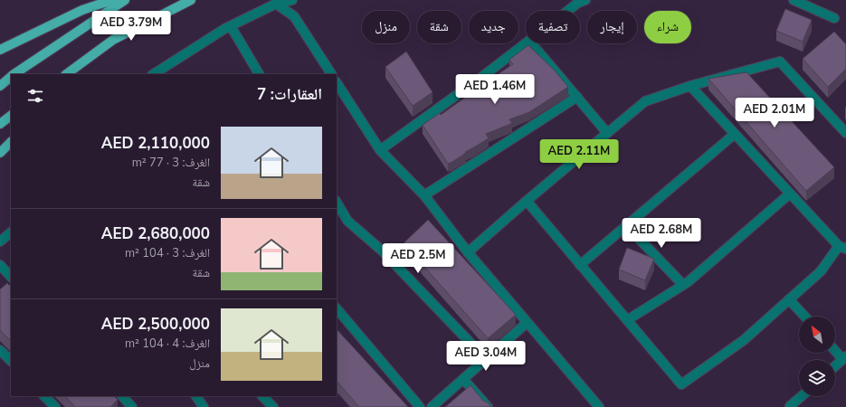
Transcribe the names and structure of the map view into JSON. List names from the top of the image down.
{
  "north": "top left",
  "page": {
    "price": [
      "AED 3.79M",
      "AED 1.46M",
      "AED 2.01M",
      "AED 2.11M",
      "AED 2.68M",
      "AED 2.5M",
      "AED 3.04M"
    ],
    "chip": [
      "شراء",
      "إيجار",
      "تصفية",
      "جديد",
      "شقة",
      "منزل"
    ],
    "heading": "العقارات: 7",
    "list": [
      {
        "name": "AED 2,110,000",
        "note": "الغرف: 3 · 77 m² · شقة"
      },
      {
        "name": "AED 2,680,000",
        "note": "الغرف: 3 · 104 m² · شقة"
      },
      {
        "name": "AED 2,500,000",
        "note": "الغرف: 4 · 104 m² · منزل"
      }
    ]
  }
}
